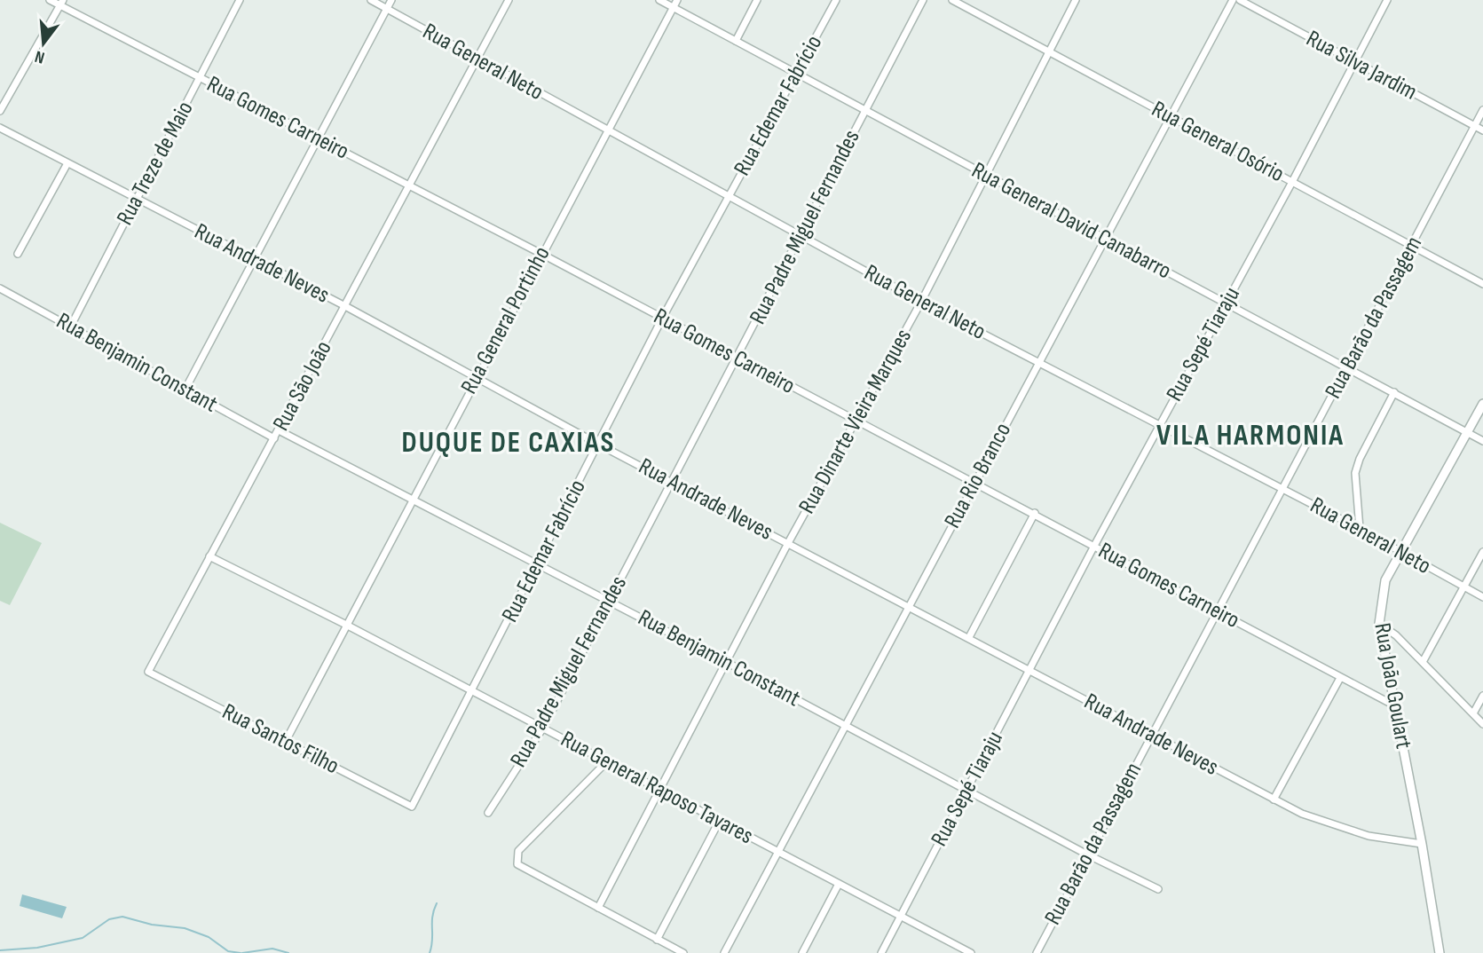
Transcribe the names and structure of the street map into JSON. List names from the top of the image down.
{
  "streets": {
    "street": [
      "Rua General Neto",
      "Rua Silva Jardim",
      "Rua Edemar Fabrício",
      "Rua Gomes Carneiro",
      "Rua General Osório",
      "Rua Treze de Maio",
      "Rua General David Canabarro",
      "Rua Padre Miguel Fernandes",
      "Rua Andrade Neves",
      "Rua Barão da Passagem",
      "Rua General Portinho",
      "Rua Sepé Tiaraju",
      "Rua Benjamin Constant",
      "Rua São João",
      "Rua Dinarte Vieira Marques",
      "Rua Rio Branco",
      "Rua João Goulart",
      "Rua Santos Filho",
      "Rua General Raposo Tavares"
    ]
  },
  "crossings": [
    ["Rua General Neto", "Rua Edemar Fabrício"],
    ["Rua General Neto", "Rua Padre Miguel Fernandes"],
    ["Rua General Neto", "Rua Barão da Passagem"],
    ["Rua General Neto", "Rua General Portinho"],
    ["Rua General Neto", "Rua Sepé Tiaraju"],
    ["Rua General Neto", "Rua São João"],
    ["Rua General Neto", "Rua Dinarte Vieira Marques"],
    ["Rua General Neto", "Rua Rio Branco"],
    ["Rua General Neto", "Rua João Goulart"],
    ["Rua Silva Jardim", "Rua Barão da Passagem"],
    ["Rua Silva Jardim", "Rua Sepé Tiaraju"],
    ["Rua Edemar Fabrício", "Rua Gomes Carneiro"],
    ["Rua Edemar Fabrício", "Rua General David Canabarro"],
    ["Rua Edemar Fabrício", "Rua Andrade Neves"],
    ["Rua Edemar Fabrício", "Rua Benjamin Constant"],
    ["Rua Edemar Fabrício", "Rua Santos Filho"],
    ["Rua Edemar Fabrício", "Rua General Raposo Tavares"],
    ["Rua Gomes Carneiro", "Rua Treze de Maio"],
    ["Rua Gomes Carneiro", "Rua Padre Miguel Fernandes"],
    ["Rua Gomes Carneiro", "Rua Barão da Passagem"],
    ["Rua Gomes Carneiro", "Rua General Portinho"],
    ["Rua Gomes Carneiro", "Rua Sepé Tiaraju"],
    ["Rua Gomes Carneiro", "Rua São João"],
    ["Rua Gomes Carneiro", "Rua Dinarte Vieira Marques"],
    ["Rua Gomes Carneiro", "Rua Rio Branco"],
    ["Rua Gomes Carneiro", "Rua João Goulart"],
    ["Rua General Osório", "Rua Barão da Passagem"],
    ["Rua General Osório", "Rua Sepé Tiaraju"],
    ["Rua General Osório", "Rua Dinarte Vieira Marques"],
    ["Rua General Osório", "Rua Rio Branco"],
    ["Rua Treze de Maio", "Rua Andrade Neves"],
    ["Rua Treze de Maio", "Rua Benjamin Constant"],
    ["Rua General David Canabarro", "Rua Padre Miguel Fernandes"],
    ["Rua General David Canabarro", "Rua Barão da Passagem"],
    ["Rua General David Canabarro", "Rua General Portinho"],
    ["Rua General David Canabarro", "Rua Sepé Tiaraju"],
    ["Rua General David Canabarro", "Rua Dinarte Vieira Marques"],
    ["Rua General David Canabarro", "Rua Rio Branco"],
    ["Rua General David Canabarro", "Rua João Goulart"],
    ["Rua Padre Miguel Fernandes", "Rua Andrade Neves"],
    ["Rua Padre Miguel Fernandes", "Rua Benjamin Constant"],
    ["Rua Padre Miguel Fernandes", "Rua General Raposo Tavares"],
    ["Rua Andrade Neves", "Rua Barão da Passagem"],
    ["Rua Andrade Neves", "Rua General Portinho"],
    ["Rua Andrade Neves", "Rua Sepé Tiaraju"],
    ["Rua Andrade Neves", "Rua São João"],
    ["Rua Andrade Neves", "Rua Dinarte Vieira Marques"],
    ["Rua Andrade Neves", "Rua Rio Branco"],
    ["Rua Andrade Neves", "Rua João Goulart"],
    ["Rua Barão da Passagem", "Rua Benjamin Constant"],
    ["Rua General Portinho", "Rua Benjamin Constant"],
    ["Rua General Portinho", "Rua Santos Filho"],
    ["Rua General Portinho", "Rua General Raposo Tavares"],
    ["Rua Sepé Tiaraju", "Rua Benjamin Constant"],
    ["Rua Sepé Tiaraju", "Rua General Raposo Tavares"],
    ["Rua Benjamin Constant", "Rua São João"],
    ["Rua Benjamin Constant", "Rua Dinarte Vieira Marques"],
    ["Rua Benjamin Constant", "Rua Rio Branco"],
    ["Rua São João", "Rua Santos Filho"],
    ["Rua São João", "Rua General Raposo Tavares"],
    ["Rua Dinarte Vieira Marques", "Rua General Raposo Tavares"],
    ["Rua Rio Branco", "Rua General Raposo Tavares"]
  ],
  "districts": ["VILA HARMONIA", "DUQUE DE CAXIAS"],
  "north": "bottom"
}
